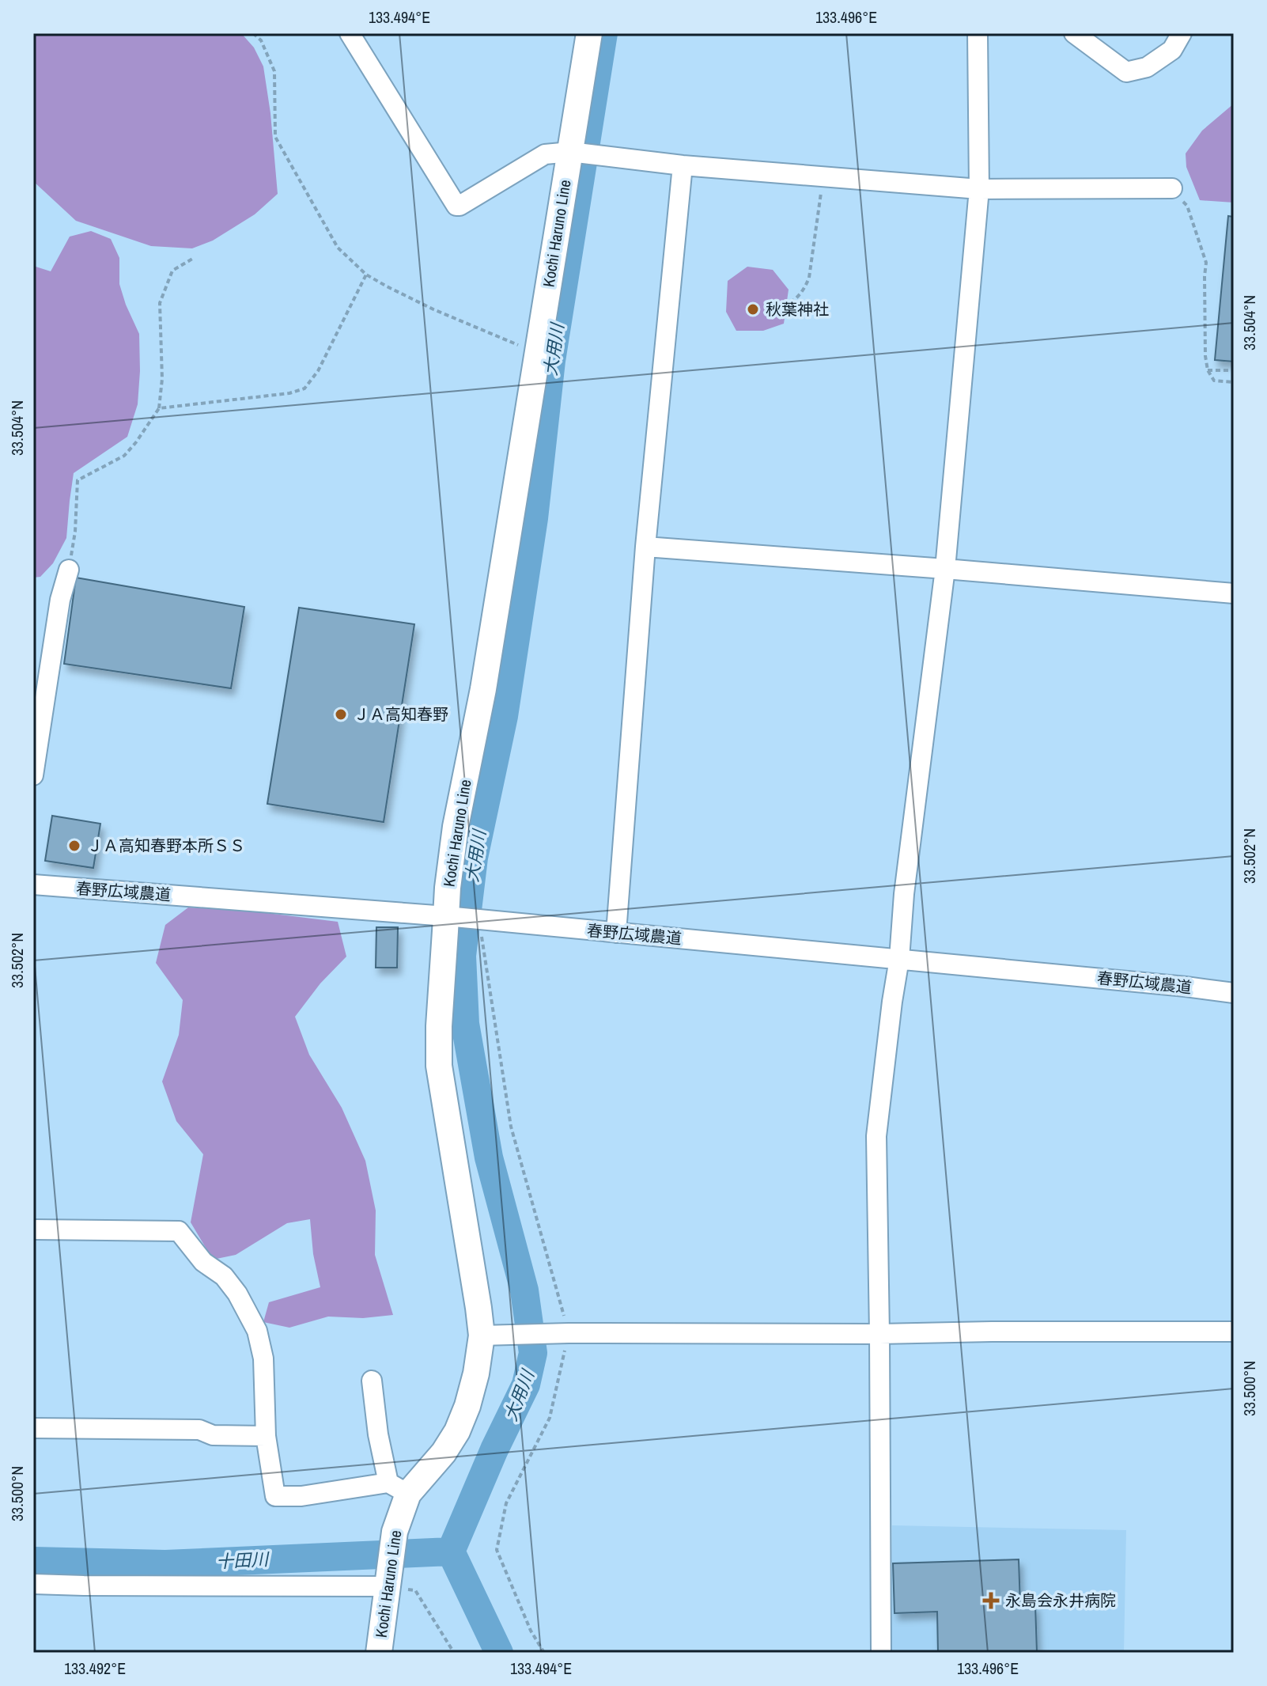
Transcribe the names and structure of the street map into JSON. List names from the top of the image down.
{
  "streets": {
    "main road": ["Kochi Haruno Line"],
    "street": ["春野広域農道"]
  },
  "crossings": [
    ["Kochi Haruno Line", "春野広域農道"]
  ],
  "water": ["大用川", "十田川"],
  "places": {
    "other": ["秋葉神社", "ＪＡ高知春野", "ＪＡ高知春野本所ＳＳ"],
    "health": ["永島会永井病院"]
  },
  "coordinates": [
    "133.494°E",
    "133.496°E",
    "33.504°N",
    "33.502°N",
    "33.500°N",
    "133.492°E"
  ]
}
